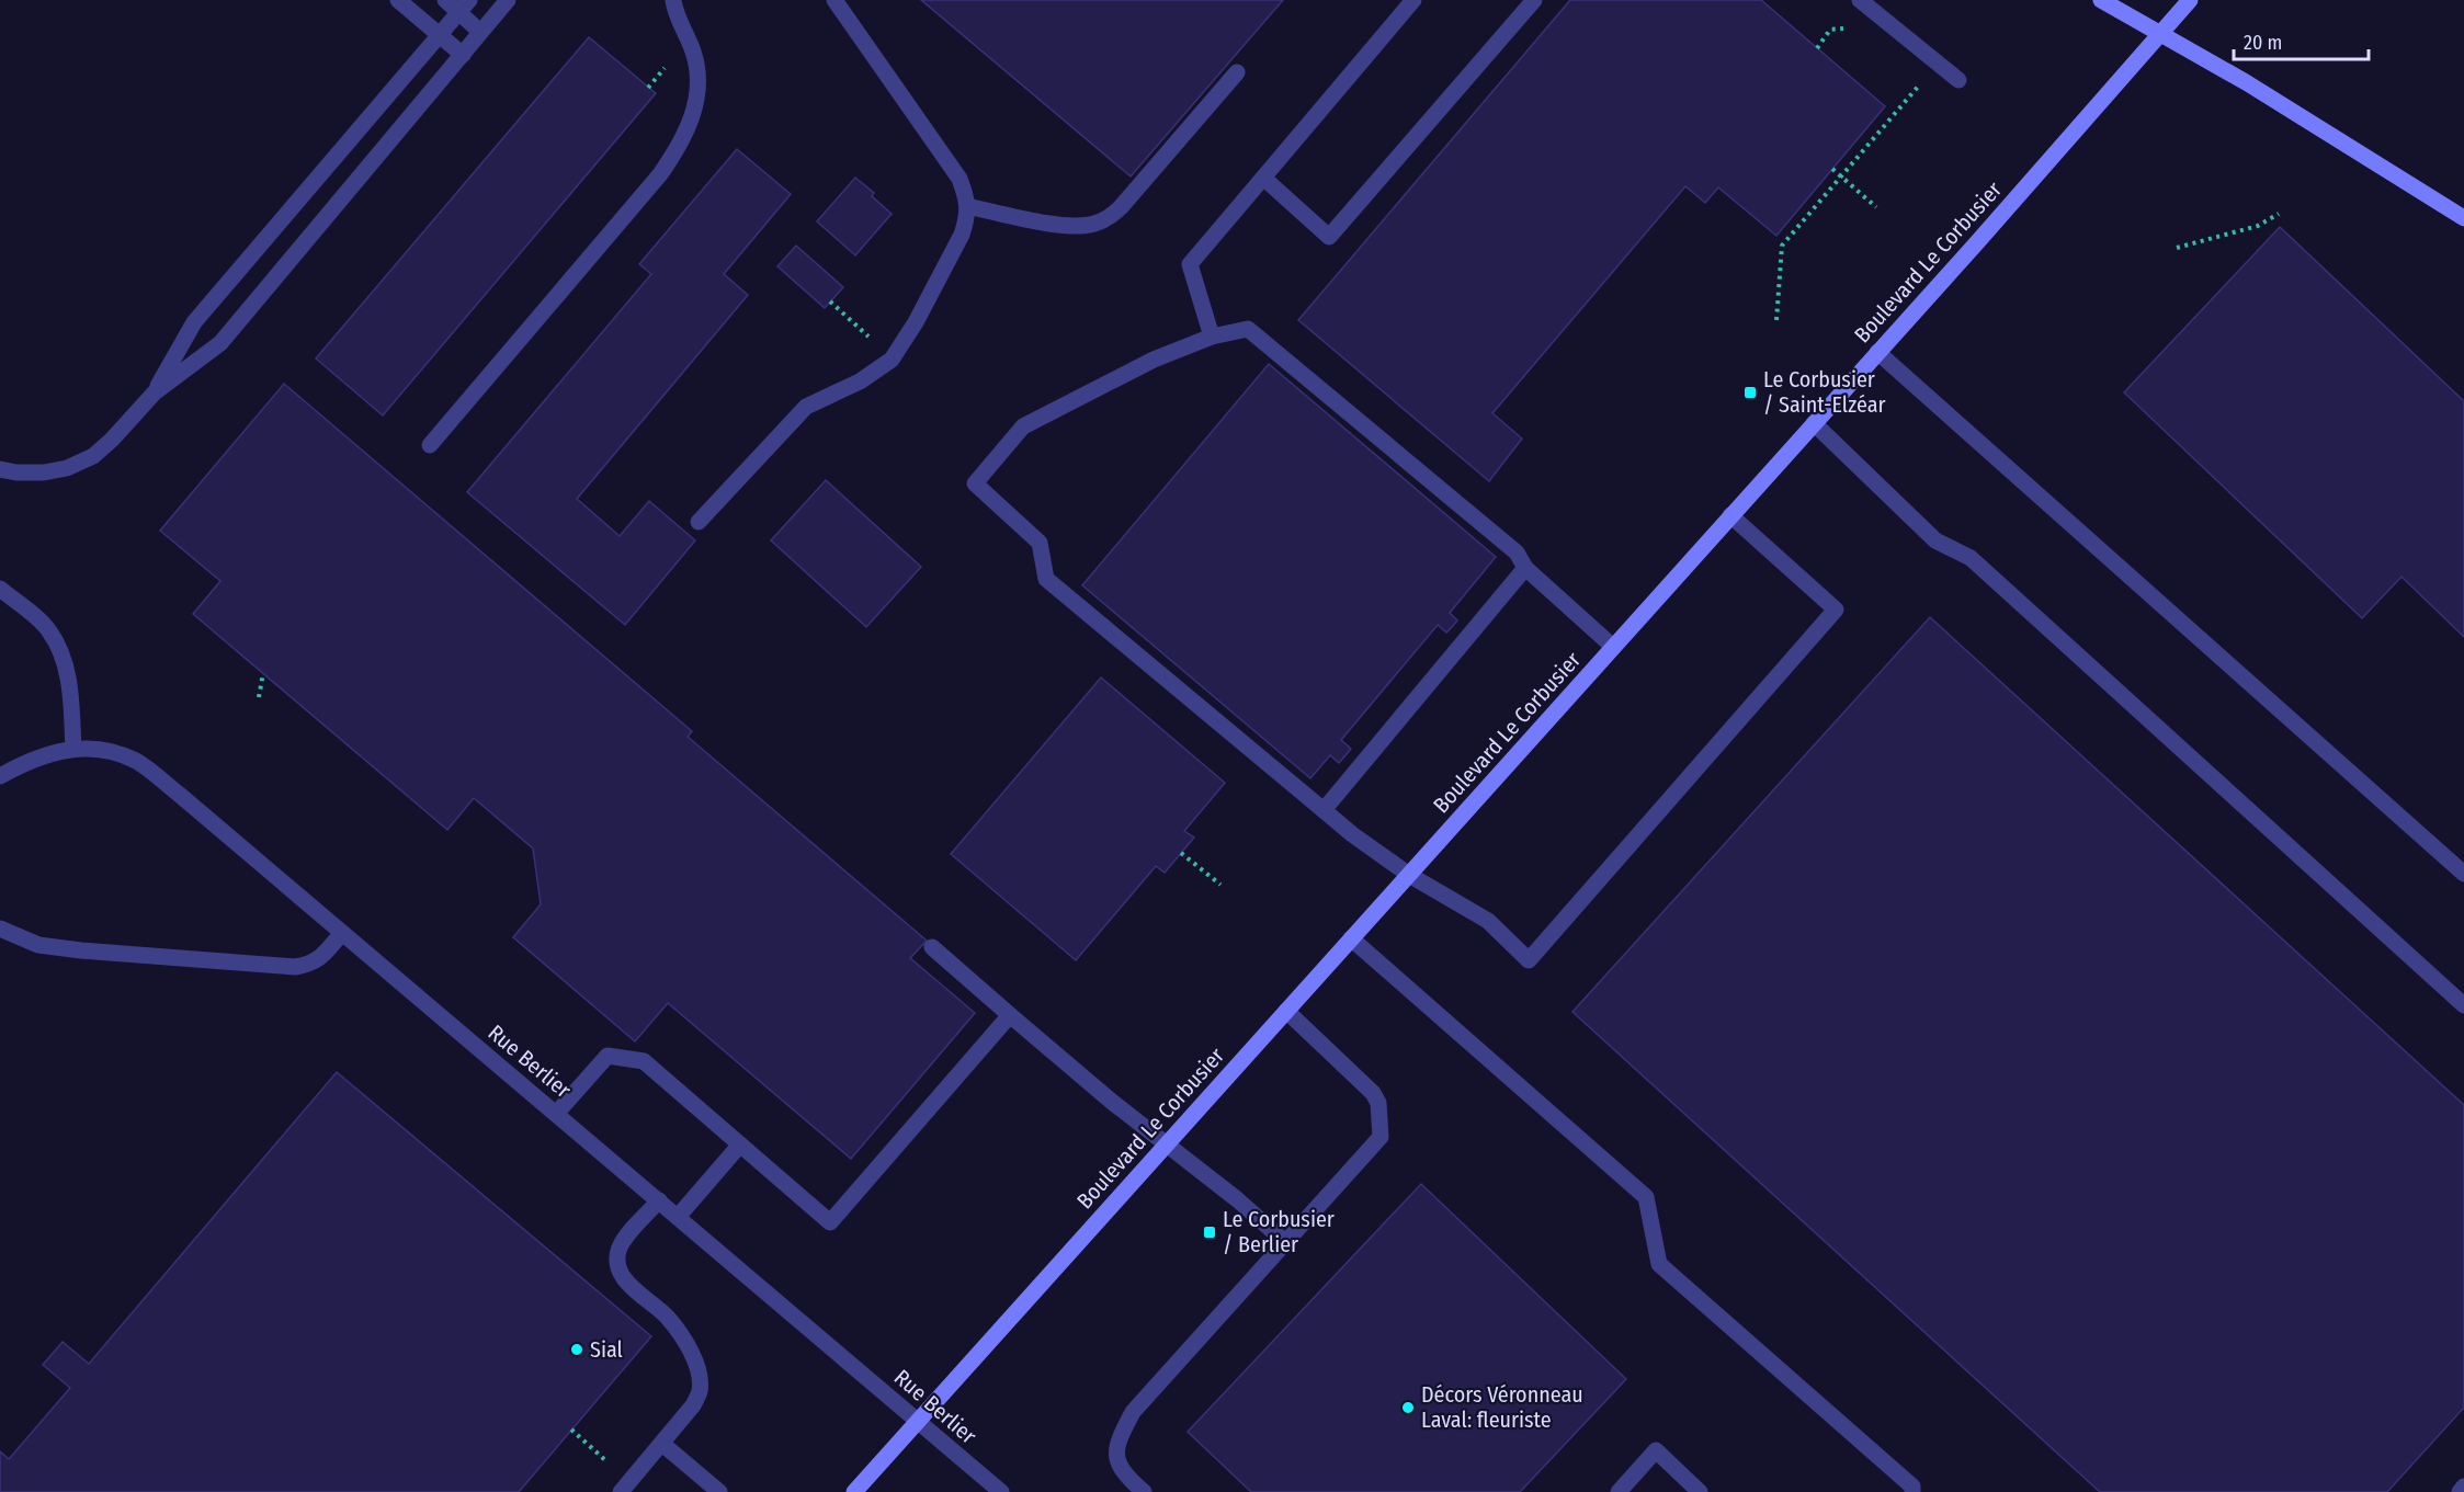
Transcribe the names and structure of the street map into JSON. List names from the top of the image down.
{
  "streets": {
    "street": ["Boulevard Le Corbusier", "Rue Berlier"]
  },
  "crossings": [
    ["Boulevard Le Corbusier", "Rue Berlier"]
  ],
  "places": {
    "transit": ["Le Corbusier / Saint-Elzéar", "Le Corbusier / Berlier"],
    "other": ["Sial", "Décors Véronneau Laval: fleuriste"]
  },
  "scale_bar": "20 m"
}
